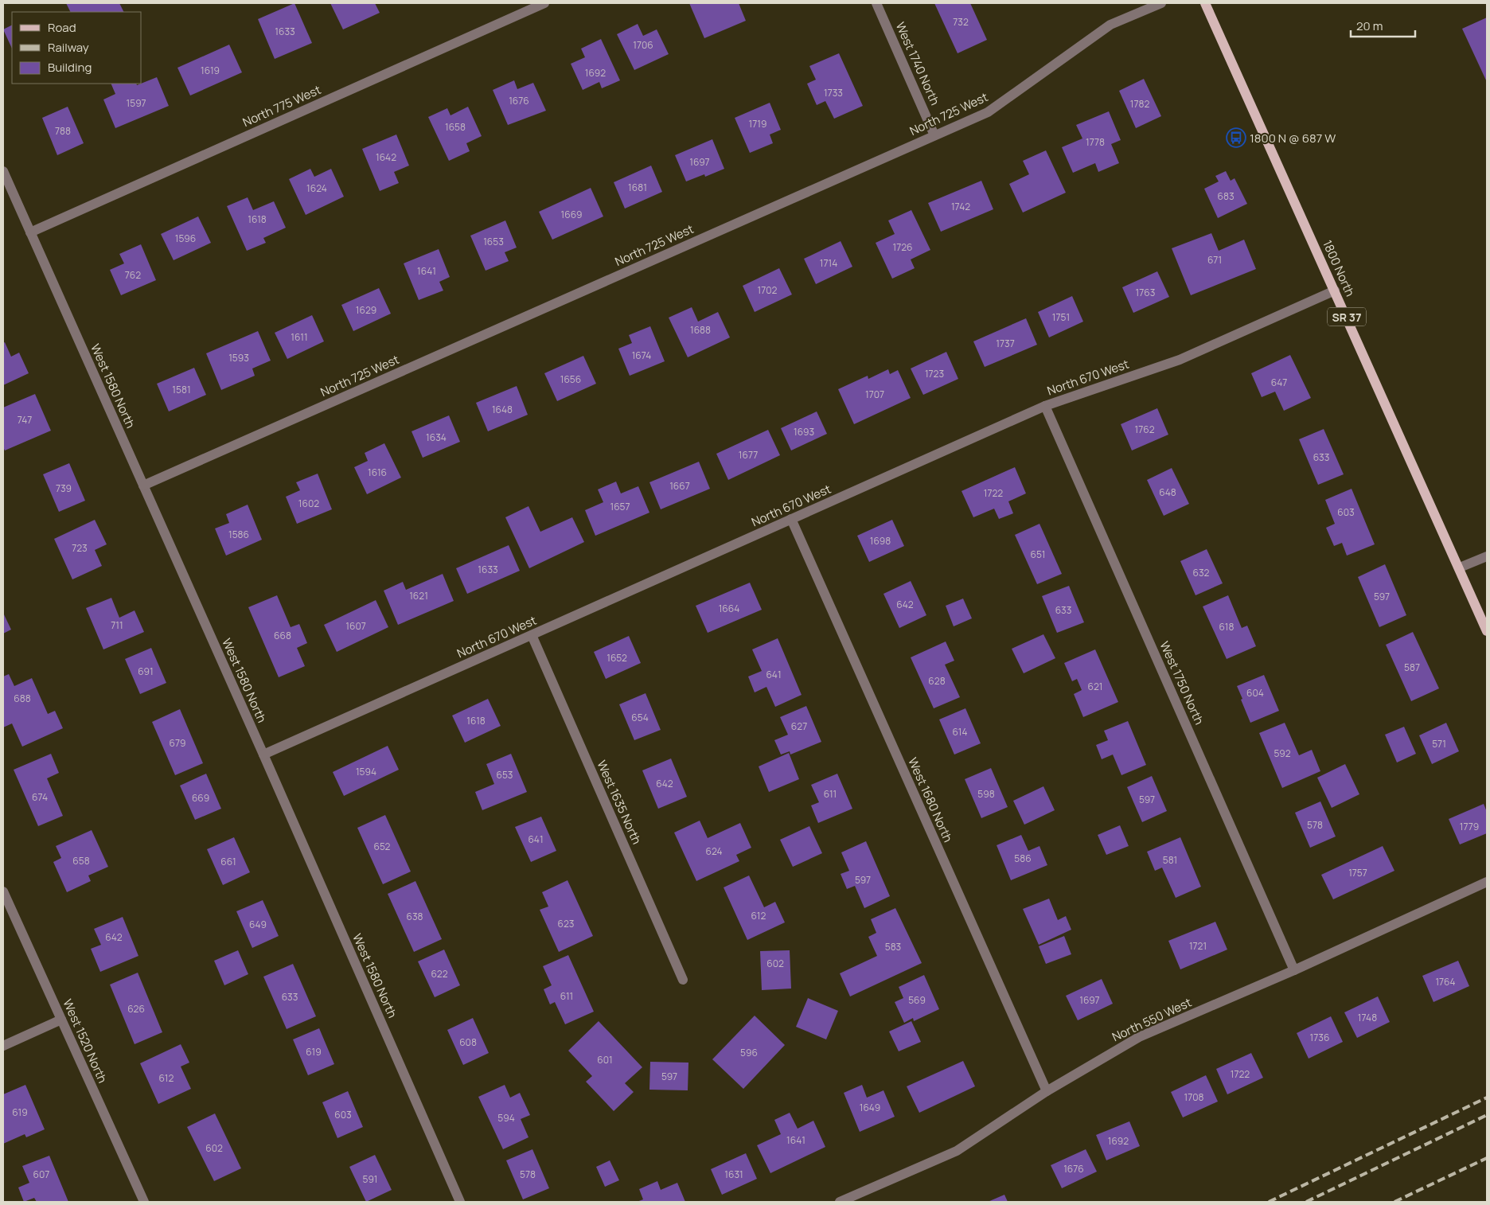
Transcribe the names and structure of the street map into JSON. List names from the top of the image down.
{
  "streets": {
    "main road": ["1800 North", "SR 37"],
    "street": [
      "West 1740 North",
      "North 775 West",
      "North 725 West",
      "North 670 West",
      "West 1580 North",
      "West 1750 North",
      "West 1680 North",
      "West 1635 North",
      "North 550 West",
      "West 1520 North"
    ]
  },
  "crossings": [
    ["West 1740 North", "North 725 West"],
    ["North 775 West", "West 1580 North"],
    ["North 725 West", "West 1580 North"],
    ["1800 North", "North 670 West"],
    ["North 670 West", "West 1580 North"],
    ["North 670 West", "West 1750 North"],
    ["North 670 West", "West 1680 North"],
    ["North 670 West", "West 1635 North"],
    ["West 1750 North", "North 550 West"],
    ["West 1680 North", "North 550 West"]
  ],
  "places": {
    "bus stop": ["1800 N @ 687 W"]
  },
  "house_numbers": [
    "732",
    "1633",
    "1706",
    "1619",
    "1692",
    "1733",
    "1676",
    "1597",
    "1782",
    "1719",
    "1658",
    "788",
    "1778",
    "1642",
    "1697",
    "1681",
    "1624",
    "683",
    "1742",
    "1669",
    "1618",
    "1596",
    "1653",
    "1726",
    "671",
    "1714",
    "1641",
    "762",
    "1702",
    "1763",
    "1629",
    "1751",
    "1688",
    "1611",
    "1737",
    "1674",
    "1593",
    "1723",
    "1656",
    "647",
    "1581",
    "1707",
    "1648",
    "747",
    "1762",
    "1693",
    "1634",
    "1677",
    "633",
    "1616",
    "1667",
    "739",
    "648",
    "1722",
    "1602",
    "1657",
    "603",
    "1586",
    "1698",
    "723",
    "651",
    "1633",
    "632",
    "1621",
    "597",
    "642",
    "1664",
    "633",
    "711",
    "1607",
    "618",
    "668",
    "1652",
    "587",
    "691",
    "641",
    "628",
    "621",
    "604",
    "688",
    "654",
    "1618",
    "627",
    "614",
    "679",
    "571",
    "592",
    "1594",
    "653",
    "642",
    "611",
    "598",
    "674",
    "669",
    "597",
    "578",
    "1779",
    "641",
    "652",
    "624",
    "586",
    "581",
    "658",
    "661",
    "1757",
    "597",
    "612",
    "638",
    "623",
    "649",
    "642",
    "1721",
    "583",
    "602",
    "622",
    "1764",
    "611",
    "633",
    "569",
    "1697",
    "626",
    "1748",
    "1736",
    "608",
    "619",
    "596",
    "601",
    "1722",
    "597",
    "612",
    "1708",
    "1649",
    "619",
    "603",
    "594",
    "1641",
    "1692",
    "602",
    "1676",
    "607",
    "578",
    "1631",
    "591"
  ],
  "legend": ["Road", "Railway", "Building"],
  "scale_bar": "20 m"
}
